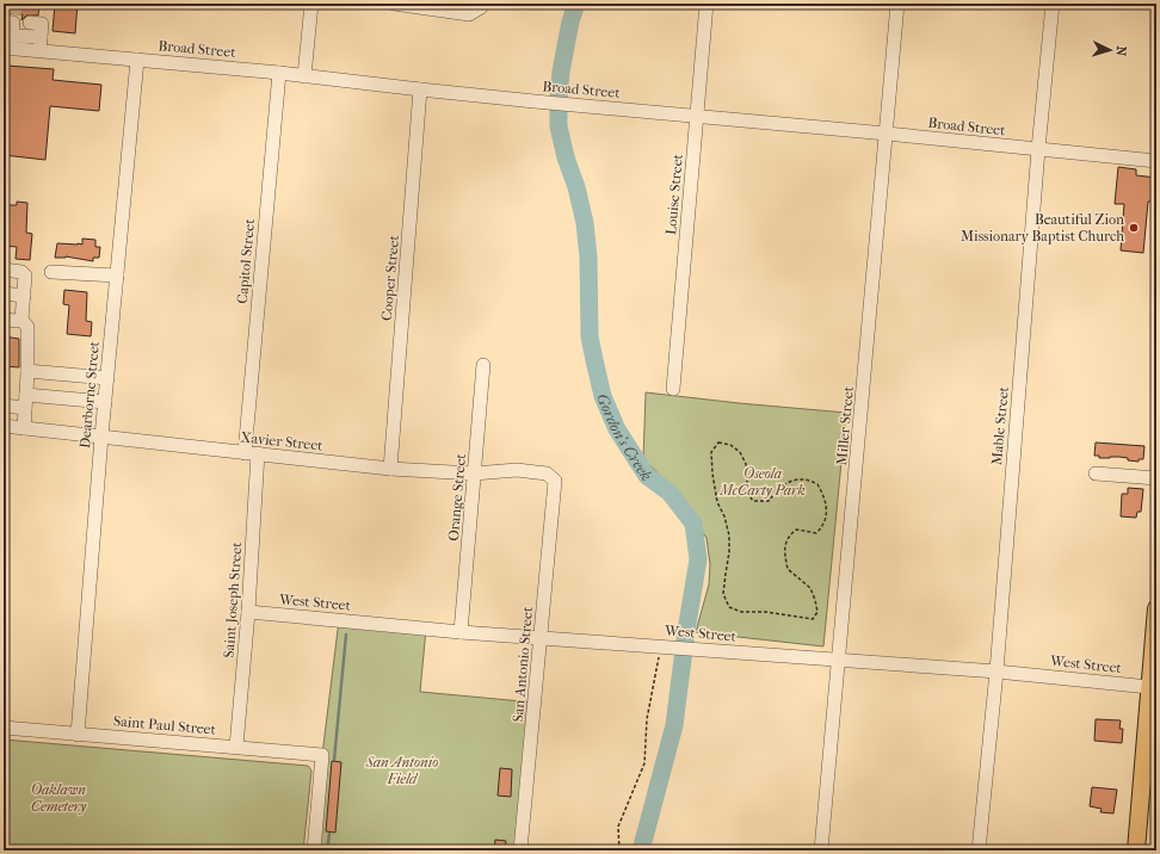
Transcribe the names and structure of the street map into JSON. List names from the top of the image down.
{
  "streets": {
    "street": [
      "Broad Street",
      "Louise Street",
      "Capitol Street",
      "Cooper Street",
      "Dearborne Street",
      "Miller Street",
      "Mable Street",
      "Xavier Street",
      "Orange Street",
      "Saint Joseph Street",
      "West Street",
      "San Antonio Street",
      "Saint Paul Street"
    ]
  },
  "crossings": [
    ["Broad Street", "Louise Street"],
    ["Broad Street", "Capitol Street"],
    ["Broad Street", "Cooper Street"],
    ["Broad Street", "Dearborne Street"],
    ["Broad Street", "Miller Street"],
    ["Broad Street", "Mable Street"],
    ["Capitol Street", "Xavier Street"],
    ["Capitol Street", "Saint Joseph Street"],
    ["Cooper Street", "Xavier Street"],
    ["Dearborne Street", "Xavier Street"],
    ["Dearborne Street", "Saint Paul Street"],
    ["Miller Street", "West Street"],
    ["Mable Street", "West Street"],
    ["Xavier Street", "Orange Street"],
    ["Xavier Street", "Saint Joseph Street"],
    ["Xavier Street", "San Antonio Street"],
    ["Orange Street", "West Street"],
    ["Saint Joseph Street", "West Street"],
    ["Saint Joseph Street", "Saint Paul Street"],
    ["West Street", "San Antonio Street"]
  ],
  "water": ["Gordon's Creek"],
  "parks": ["Oseola McCarty Park", "San Antonio Field", "Oaklawn Cemetery"],
  "places": ["Beautiful Zion Missionary Baptist Church"],
  "north": "right"
}
